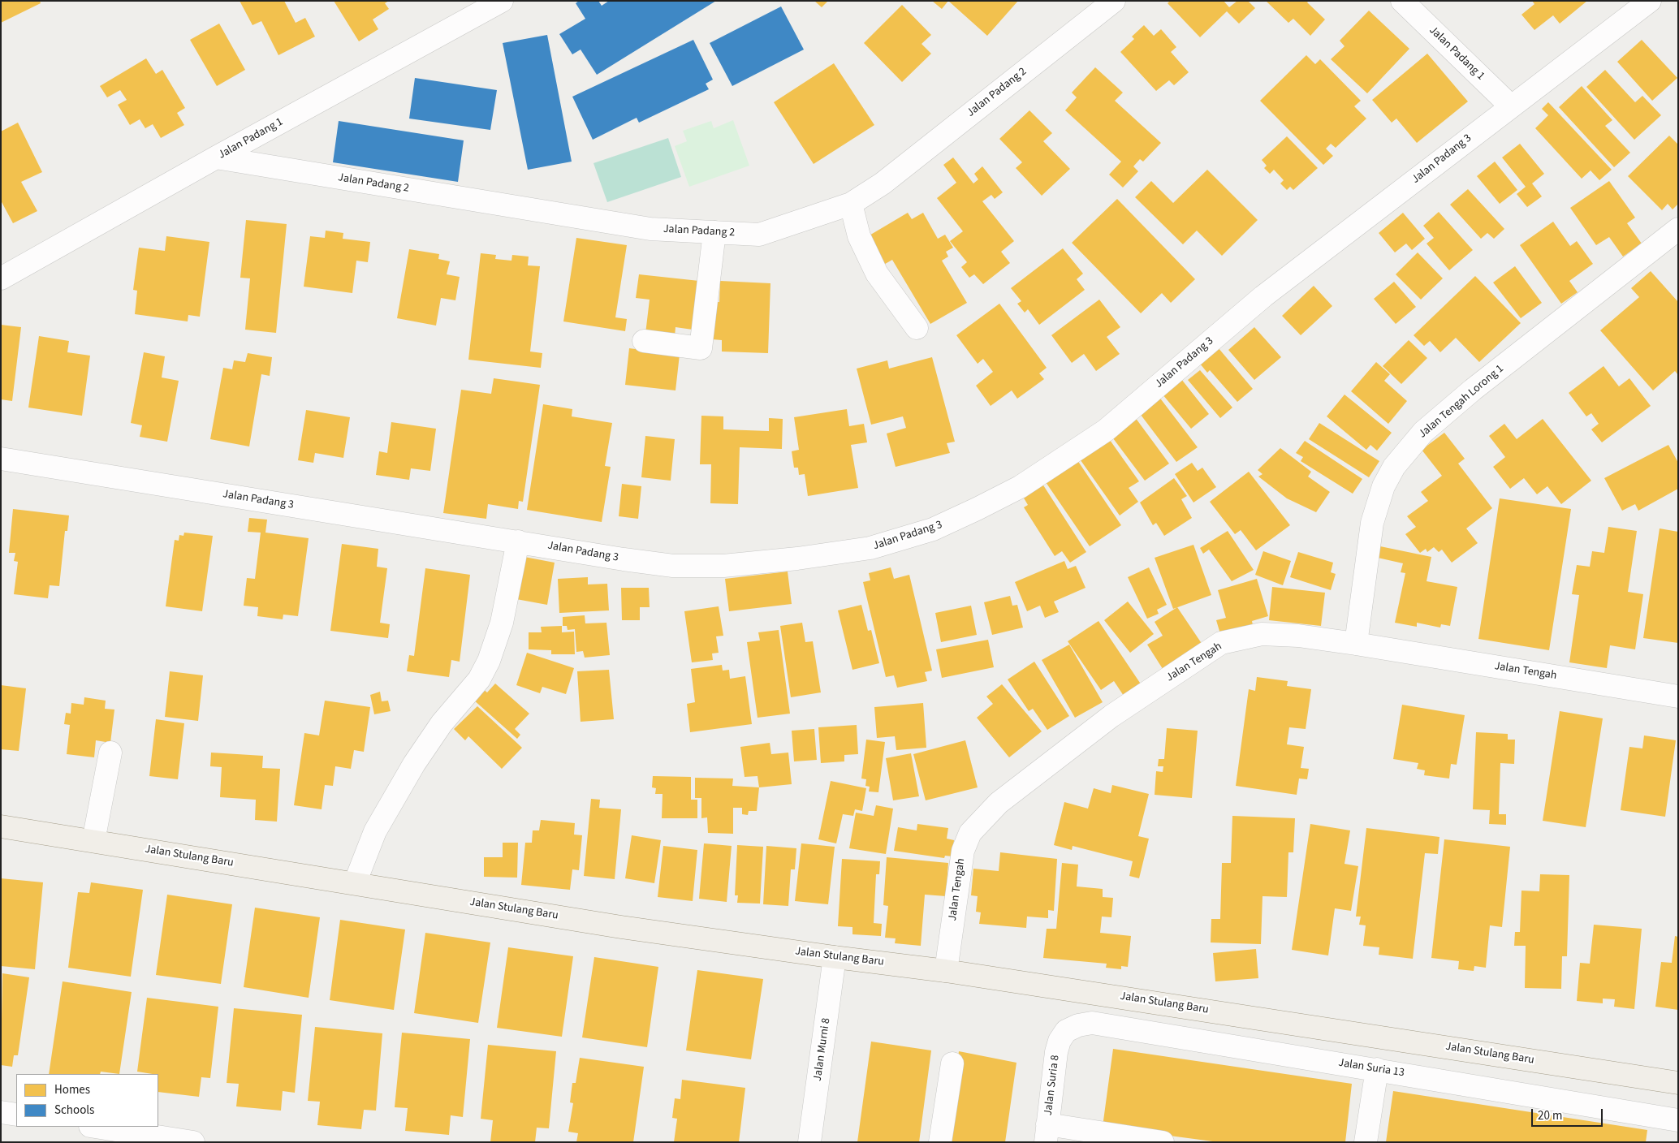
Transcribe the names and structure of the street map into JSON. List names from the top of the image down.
{
  "streets": {
    "main road": ["Jalan Stulang Baru"],
    "street": [
      "Jalan Padang 1",
      "Jalan Padang 2",
      "Jalan Padang 3",
      "Jalan Tengah Lorong 1",
      "Jalan Tengah",
      "Jalan Murni 8",
      "Jalan Suria 13",
      "Jalan Suria 8"
    ]
  },
  "crossings": [
    ["Jalan Padang 1", "Jalan Padang 2"],
    ["Jalan Padang 1", "Jalan Padang 3"],
    ["Jalan Tengah Lorong 1", "Jalan Tengah"],
    ["Jalan Tengah", "Jalan Stulang Baru"],
    ["Jalan Stulang Baru", "Jalan Murni 8"],
    ["Jalan Suria 13", "Jalan Suria 8"]
  ],
  "legend": ["Homes", "Schools"],
  "scale_bar": "20 m"
}
